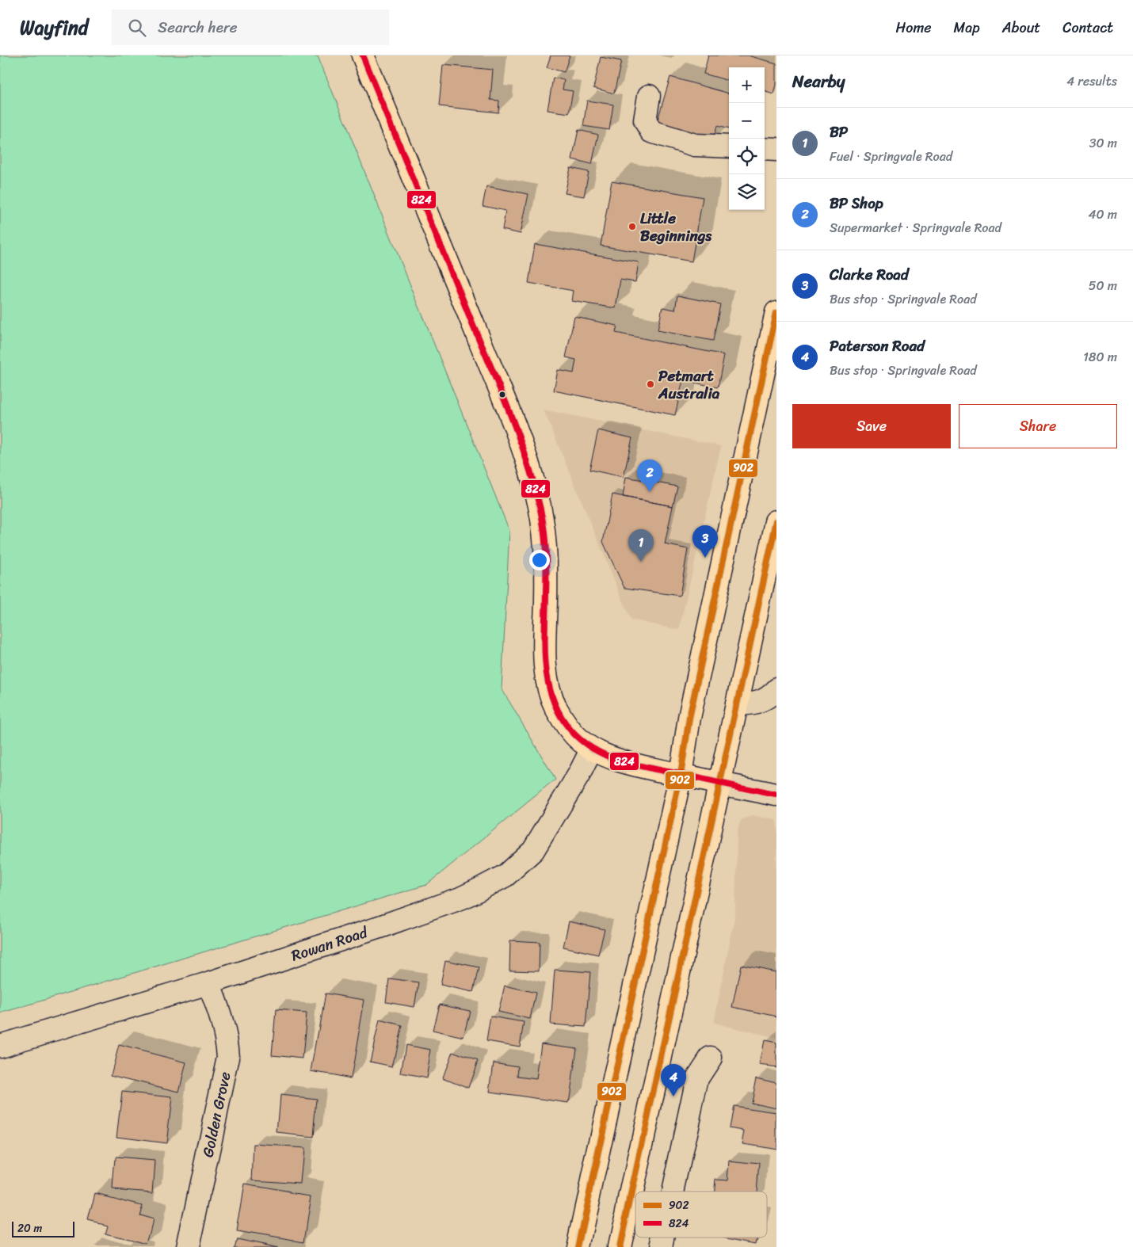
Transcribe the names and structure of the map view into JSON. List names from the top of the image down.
{
  "streets": {
    "street": ["Rowan Road", "Golden Grove"]
  },
  "crossings": [
    ["Rowan Road", "Golden Grove"]
  ],
  "places": ["Little Beginnings", "Petmart Australia"],
  "lines": ["transit line 824", "transit line 902"],
  "legend": ["902", "824"],
  "scale_bar": "20 m",
  "page": {
    "header": "Wayfind",
    "search": "Search here",
    "nav": [
      "Home",
      "Map",
      "About",
      "Contact"
    ],
    "heading": ["Nearby", "4 results"],
    "map_buttons": ["+", "−"],
    "list": [
      {
        "mark": "1",
        "name": "BP",
        "note": "Fuel · Springvale Road",
        "value": "30 m"
      },
      {
        "mark": "2",
        "name": "BP Shop",
        "note": "Supermarket · Springvale Road",
        "value": "40 m"
      },
      {
        "mark": "3",
        "name": "Clarke Road",
        "note": "Bus stop · Springvale Road",
        "value": "50 m"
      },
      {
        "mark": "4",
        "name": "Paterson Road",
        "note": "Bus stop · Springvale Road",
        "value": "180 m"
      }
    ],
    "buttons": ["Save", "Share"],
    "pins": [
      "2",
      "3",
      "1",
      "4"
    ],
    "scale": "20 m"
  }
}
